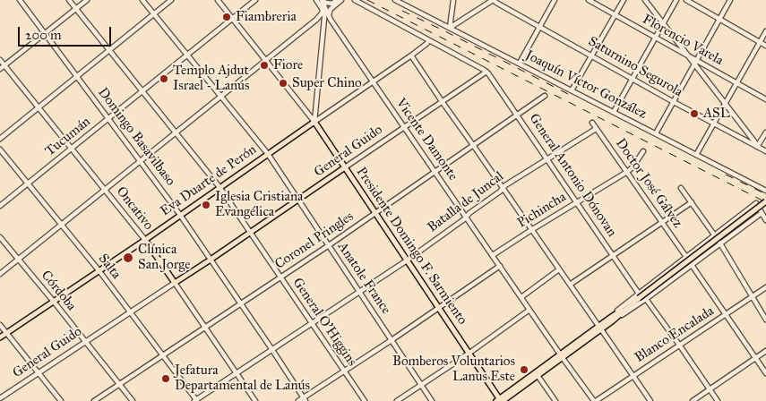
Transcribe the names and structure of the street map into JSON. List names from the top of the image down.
{
  "streets": {
    "main road": [
      "General Guido",
      "Eva Duarte de Perón",
      "Oncativo",
      "Presidente Domingo F. Sarmiento"
    ],
    "street": [
      "Florencio Varela",
      "Saturnino Segurola",
      "Joaquín Víctor González",
      "Tucumán",
      "Domingo Basavilbaso",
      "Vicente Damonte",
      "General Antonio Dónovan",
      "Doctor José Gálvez",
      "Batalla de Juncal",
      "Pichincha",
      "Coronel Pringles",
      "Salta",
      "Anatole France",
      "Córdoba",
      "General O'Higgins",
      "Blanco Encalada"
    ]
  },
  "crossings": [
    ["Tucumán", "Domingo Basavilbaso"],
    ["Tucumán", "Oncativo"],
    ["Tucumán", "Presidente Domingo F. Sarmiento"],
    ["Tucumán", "Salta"],
    ["Tucumán", "Anatole France"],
    ["Tucumán", "General O'Higgins"],
    ["Domingo Basavilbaso", "General Guido"],
    ["Domingo Basavilbaso", "Eva Duarte de Perón"],
    ["Domingo Basavilbaso", "Batalla de Juncal"],
    ["Domingo Basavilbaso", "Coronel Pringles"],
    ["Vicente Damonte", "General Guido"],
    ["Vicente Damonte", "Eva Duarte de Perón"],
    ["Vicente Damonte", "Batalla de Juncal"],
    ["Vicente Damonte", "Pichincha"],
    ["Vicente Damonte", "Coronel Pringles"],
    ["Vicente Damonte", "Blanco Encalada"],
    ["General Guido", "General Antonio Dónovan"],
    ["General Guido", "Oncativo"],
    ["General Guido", "Presidente Domingo F. Sarmiento"],
    ["General Guido", "Salta"],
    ["General Guido", "Anatole France"],
    ["General Guido", "Córdoba"],
    ["General Guido", "General O'Higgins"],
    ["General Antonio Dónovan", "Batalla de Juncal"],
    ["General Antonio Dónovan", "Pichincha"],
    ["General Antonio Dónovan", "Coronel Pringles"],
    ["Eva Duarte de Perón", "Oncativo"],
    ["Eva Duarte de Perón", "Presidente Domingo F. Sarmiento"],
    ["Eva Duarte de Perón", "Salta"],
    ["Eva Duarte de Perón", "Anatole France"],
    ["Eva Duarte de Perón", "Córdoba"],
    ["Eva Duarte de Perón", "General O'Higgins"],
    ["Doctor José Gálvez", "Batalla de Juncal"],
    ["Doctor José Gálvez", "Pichincha"],
    ["Batalla de Juncal", "Oncativo"],
    ["Batalla de Juncal", "Presidente Domingo F. Sarmiento"],
    ["Batalla de Juncal", "Salta"],
    ["Batalla de Juncal", "Anatole France"],
    ["Batalla de Juncal", "General O'Higgins"],
    ["Oncativo", "Coronel Pringles"],
    ["Coronel Pringles", "Presidente Domingo F. Sarmiento"],
    ["Coronel Pringles", "Salta"],
    ["Coronel Pringles", "Anatole France"],
    ["Coronel Pringles", "Córdoba"],
    ["Coronel Pringles", "General O'Higgins"]
  ],
  "places": [
    "Fiambreria",
    "Fiore",
    "Templo Ajdut Israel - Lanús",
    "Super Chino",
    "ASL",
    "Iglesia Cristiana Evangélica",
    "Clínica San Jorge",
    "Bomberos Voluntarios Lanus Este",
    "Jefatura Departamental de Lanús"
  ],
  "scale_bar": "200 m"
}
